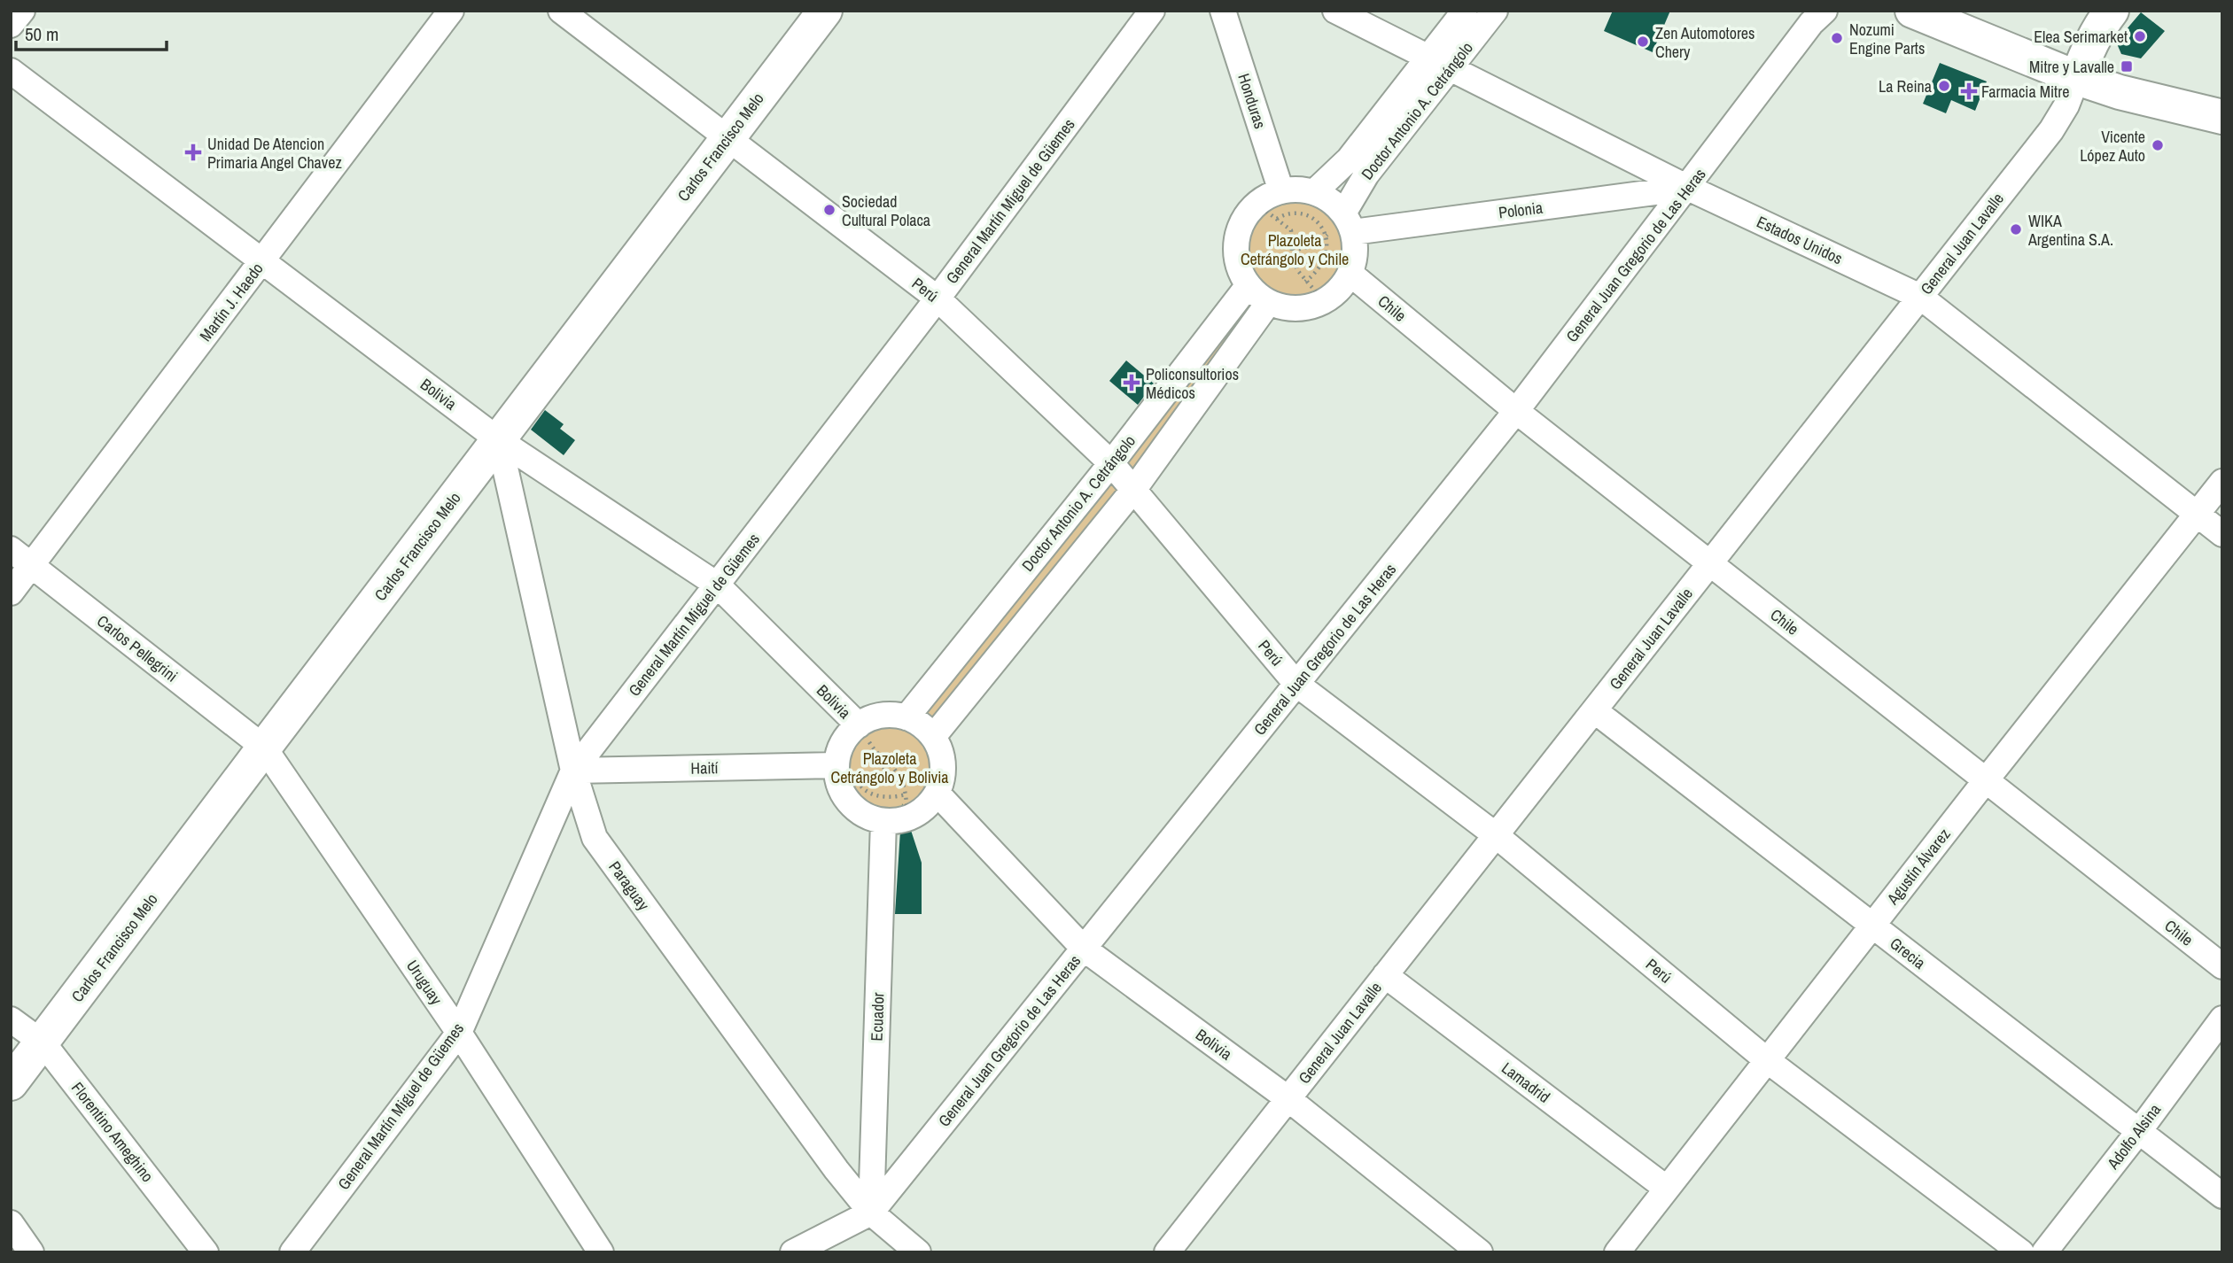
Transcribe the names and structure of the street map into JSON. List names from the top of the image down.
{
  "streets": {
    "street": [
      "Honduras",
      "Doctor Antonio A. Cetrángolo",
      "Carlos Francisco Melo",
      "General Martín Miguel de Güemes",
      "Polonia",
      "Estados Unidos",
      "General Juan Lavalle",
      "General Juan Gregorio de Las Heras",
      "Perú",
      "Martín J. Haedo",
      "Chile",
      "Bolivia",
      "Carlos Pellegrini",
      "Haití",
      "Agustín Álvarez",
      "Paraguay",
      "Grecia",
      "Uruguay",
      "Ecuador",
      "Lamadrid",
      "Florentino Ameghino",
      "Adolfo Alsina"
    ]
  },
  "crossings": [
    ["Doctor Antonio A. Cetrángolo", "Polonia"],
    ["Doctor Antonio A. Cetrángolo", "Estados Unidos"],
    ["Doctor Antonio A. Cetrángolo", "Perú"],
    ["Carlos Francisco Melo", "Perú"],
    ["Carlos Francisco Melo", "Bolivia"],
    ["Carlos Francisco Melo", "Carlos Pellegrini"],
    ["Carlos Francisco Melo", "Paraguay"],
    ["Carlos Francisco Melo", "Uruguay"],
    ["Carlos Francisco Melo", "Florentino Ameghino"],
    ["General Martín Miguel de Güemes", "Perú"],
    ["General Martín Miguel de Güemes", "Bolivia"],
    ["General Martín Miguel de Güemes", "Haití"],
    ["General Martín Miguel de Güemes", "Paraguay"],
    ["General Martín Miguel de Güemes", "Uruguay"],
    ["Polonia", "Estados Unidos"],
    ["Polonia", "General Juan Gregorio de Las Heras"],
    ["Estados Unidos", "General Juan Lavalle"],
    ["Estados Unidos", "General Juan Gregorio de Las Heras"],
    ["Estados Unidos", "Agustín Álvarez"],
    ["General Juan Lavalle", "Perú"],
    ["General Juan Lavalle", "Chile"],
    ["General Juan Lavalle", "Bolivia"],
    ["General Juan Lavalle", "Grecia"],
    ["General Juan Lavalle", "Lamadrid"],
    ["General Juan Gregorio de Las Heras", "Perú"],
    ["General Juan Gregorio de Las Heras", "Chile"],
    ["General Juan Gregorio de Las Heras", "Bolivia"],
    ["General Juan Gregorio de Las Heras", "Paraguay"],
    ["General Juan Gregorio de Las Heras", "Ecuador"],
    ["Perú", "Agustín Álvarez"],
    ["Martín J. Haedo", "Bolivia"],
    ["Martín J. Haedo", "Carlos Pellegrini"],
    ["Chile", "Agustín Álvarez"],
    ["Bolivia", "Paraguay"],
    ["Carlos Pellegrini", "Uruguay"],
    ["Haití", "Paraguay"],
    ["Agustín Álvarez", "Grecia"],
    ["Agustín Álvarez", "Lamadrid"],
    ["Paraguay", "Ecuador"],
    ["Grecia", "Adolfo Alsina"]
  ],
  "parks": ["Plazoleta Cetrángolo y Chile", "Plazoleta Cetrángolo y Bolivia"],
  "places": {
    "other": [
      "Elea Serimarket",
      "Nozumi Engine Parts",
      "Zen Automotores Chery",
      "La Reina",
      "Vicente López Auto",
      "Sociedad Cultural Polaca",
      "WIKA Argentina S.A."
    ],
    "transit": ["Mitre y Lavalle"],
    "health": ["Farmacia Mitre", "Unidad De Atencion Primaria Angel Chavez", "Policonsultorios Médicos"]
  },
  "scale_bar": "50 m"
}
